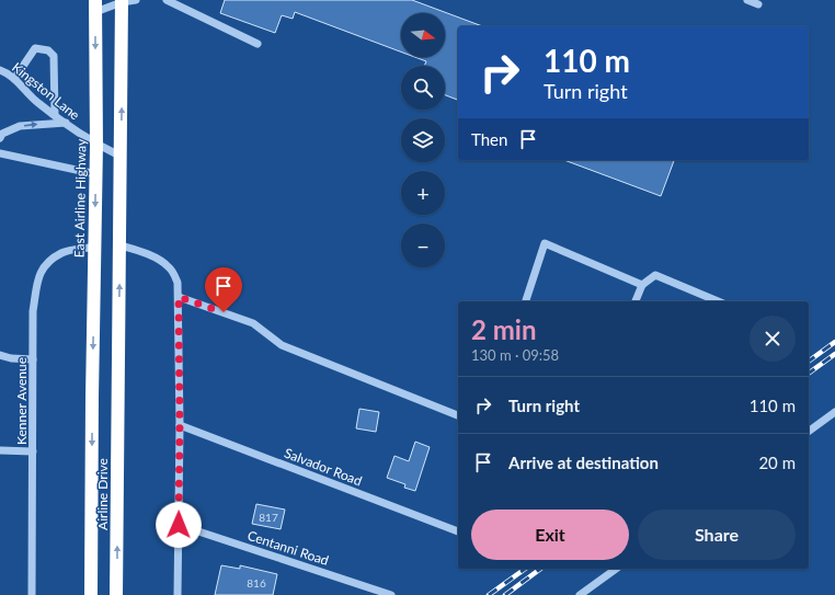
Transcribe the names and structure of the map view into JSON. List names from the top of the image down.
{
  "streets": {
    "highway": ["East Airline Highway", "Airline Drive"],
    "street": [
      "Kingston Lane",
      "Kenner Avenue",
      "Salvador Road",
      "Centanni Road"
    ]
  },
  "crossings": [
    ["Kingston Lane", "East Airline Highway"],
    ["East Airline Highway", "Kenner Avenue"],
    ["East Airline Highway", "Airline Drive"]
  ],
  "house_numbers": ["817", "816"],
  "north": "right",
  "page": {
    "map_buttons": ["+", "−"],
    "turn": ["110 m", "Turn right"],
    "then": "Then",
    "heading": ["2 min", "130 m · 09:58"],
    "list": [
      {
        "name": "Turn right",
        "value": "110 m"
      },
      {
        "name": "Arrive at destination",
        "value": "20 m"
      }
    ],
    "buttons": ["Exit", "Share"]
  }
}
